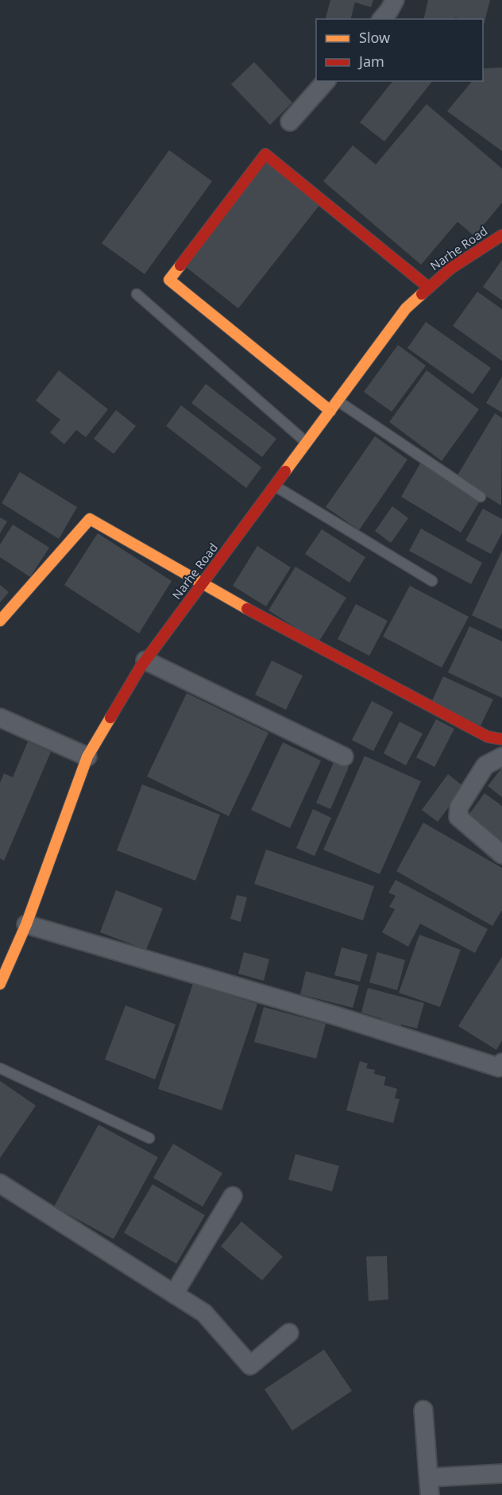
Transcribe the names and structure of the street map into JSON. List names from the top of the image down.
{
  "streets": {
    "street": ["Narhe Road"]
  },
  "legend": ["Slow", "Jam"]
}
